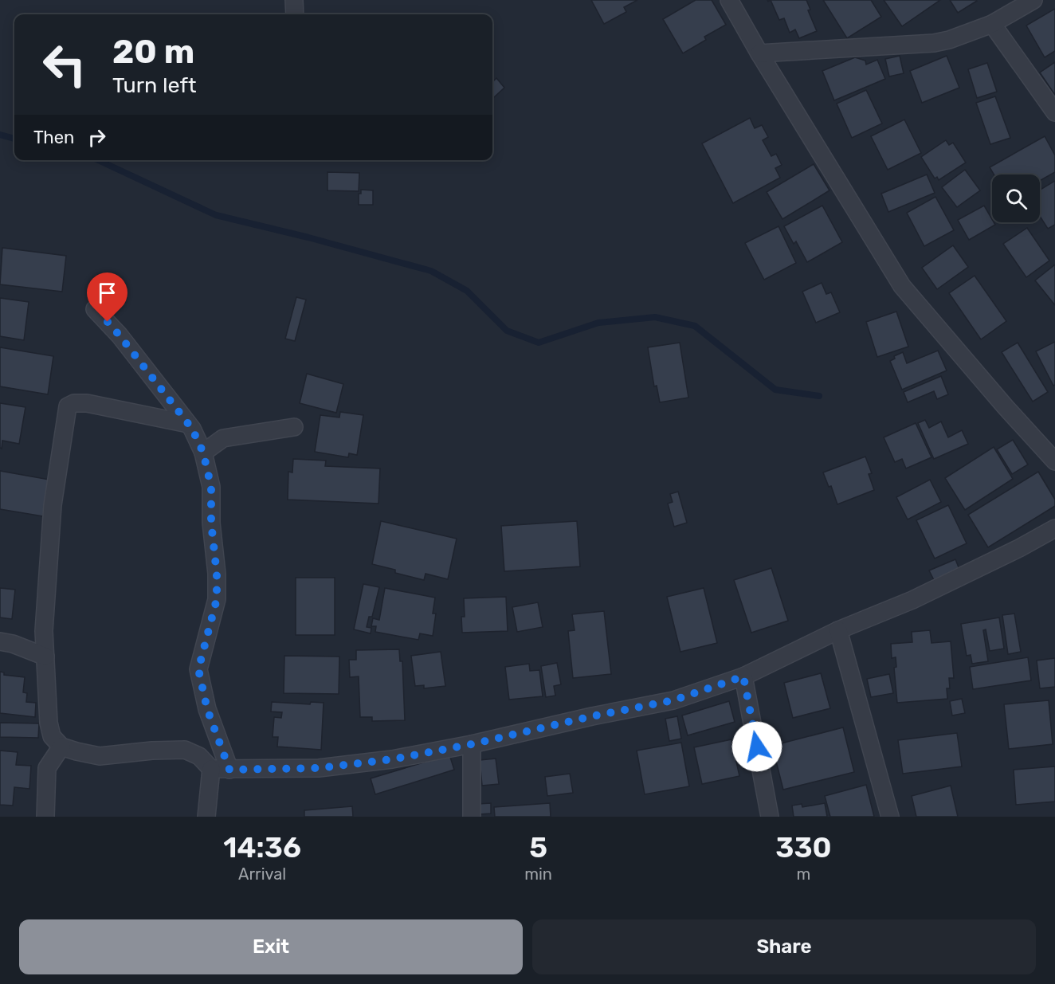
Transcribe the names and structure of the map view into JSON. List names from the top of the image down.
{
  "page": {
    "turn": ["20 m", "Turn left"],
    "then": "Then",
    "eta": [
      "14:36",
      "Arrival",
      "5",
      "min",
      "330",
      "m"
    ],
    "buttons": ["Exit", "Share"]
  }
}
